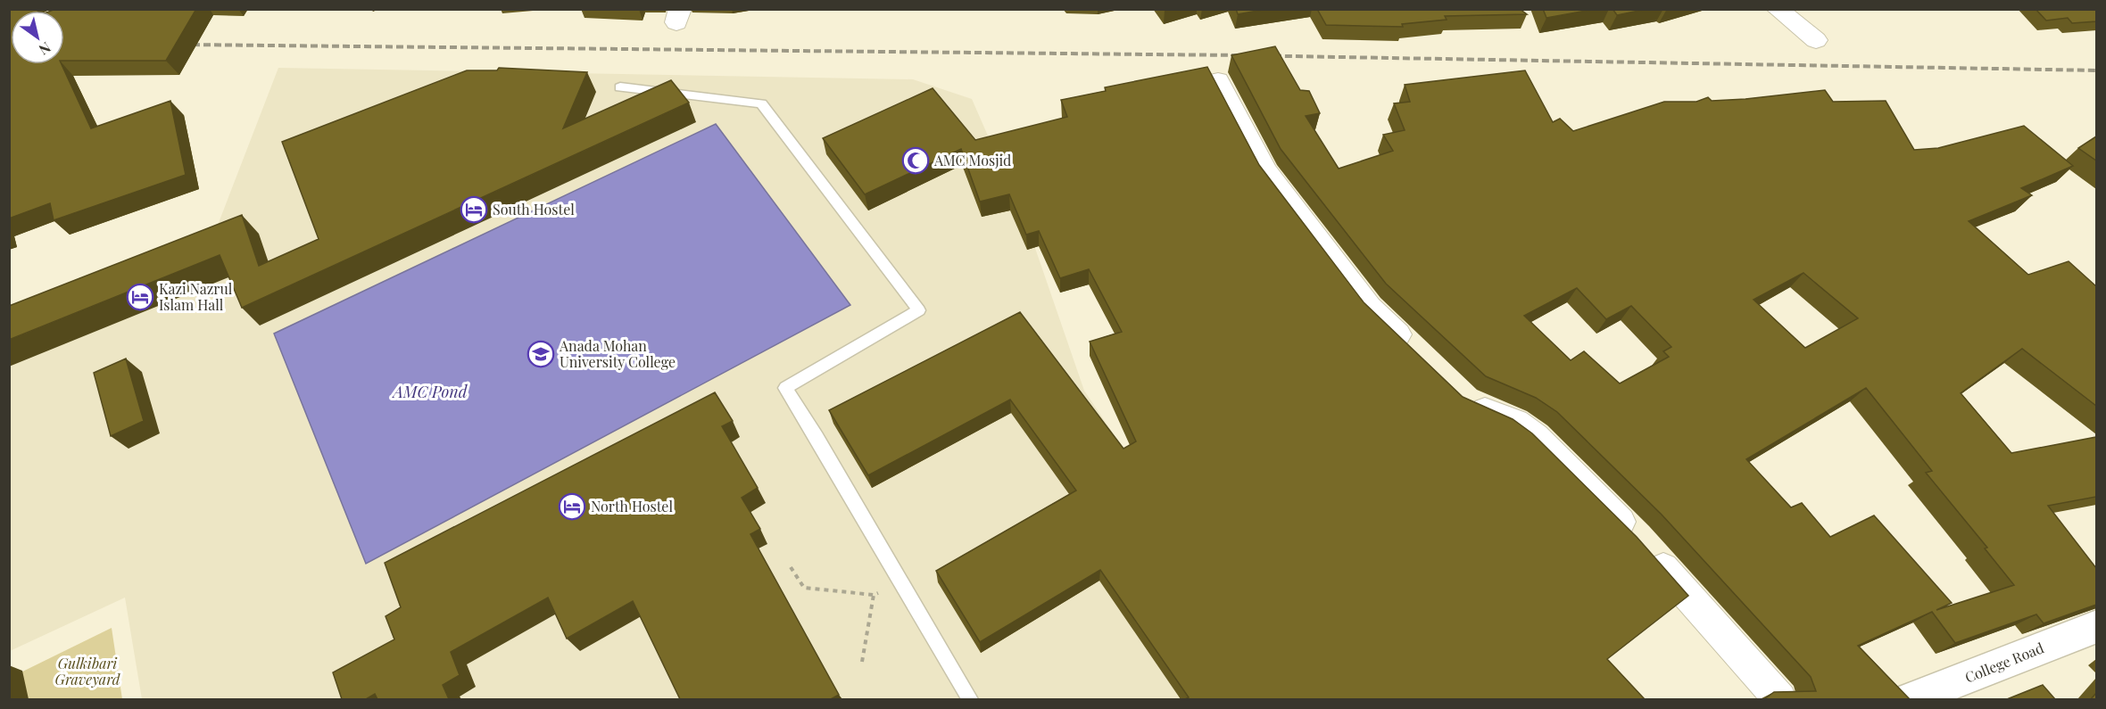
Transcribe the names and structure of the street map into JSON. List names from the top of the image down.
{
  "streets": {
    "street": ["College Road"]
  },
  "water": ["AMC Pond"],
  "parks": ["Gulkibari Graveyard"],
  "places": {
    "mosque": ["AMC Mosjid"],
    "hotel": ["South Hostel", "Kazi Nazrul Islam Hall", "North Hostel"],
    "school or university": ["Anada Mohan University College"]
  },
  "north": "bottom right"
}
